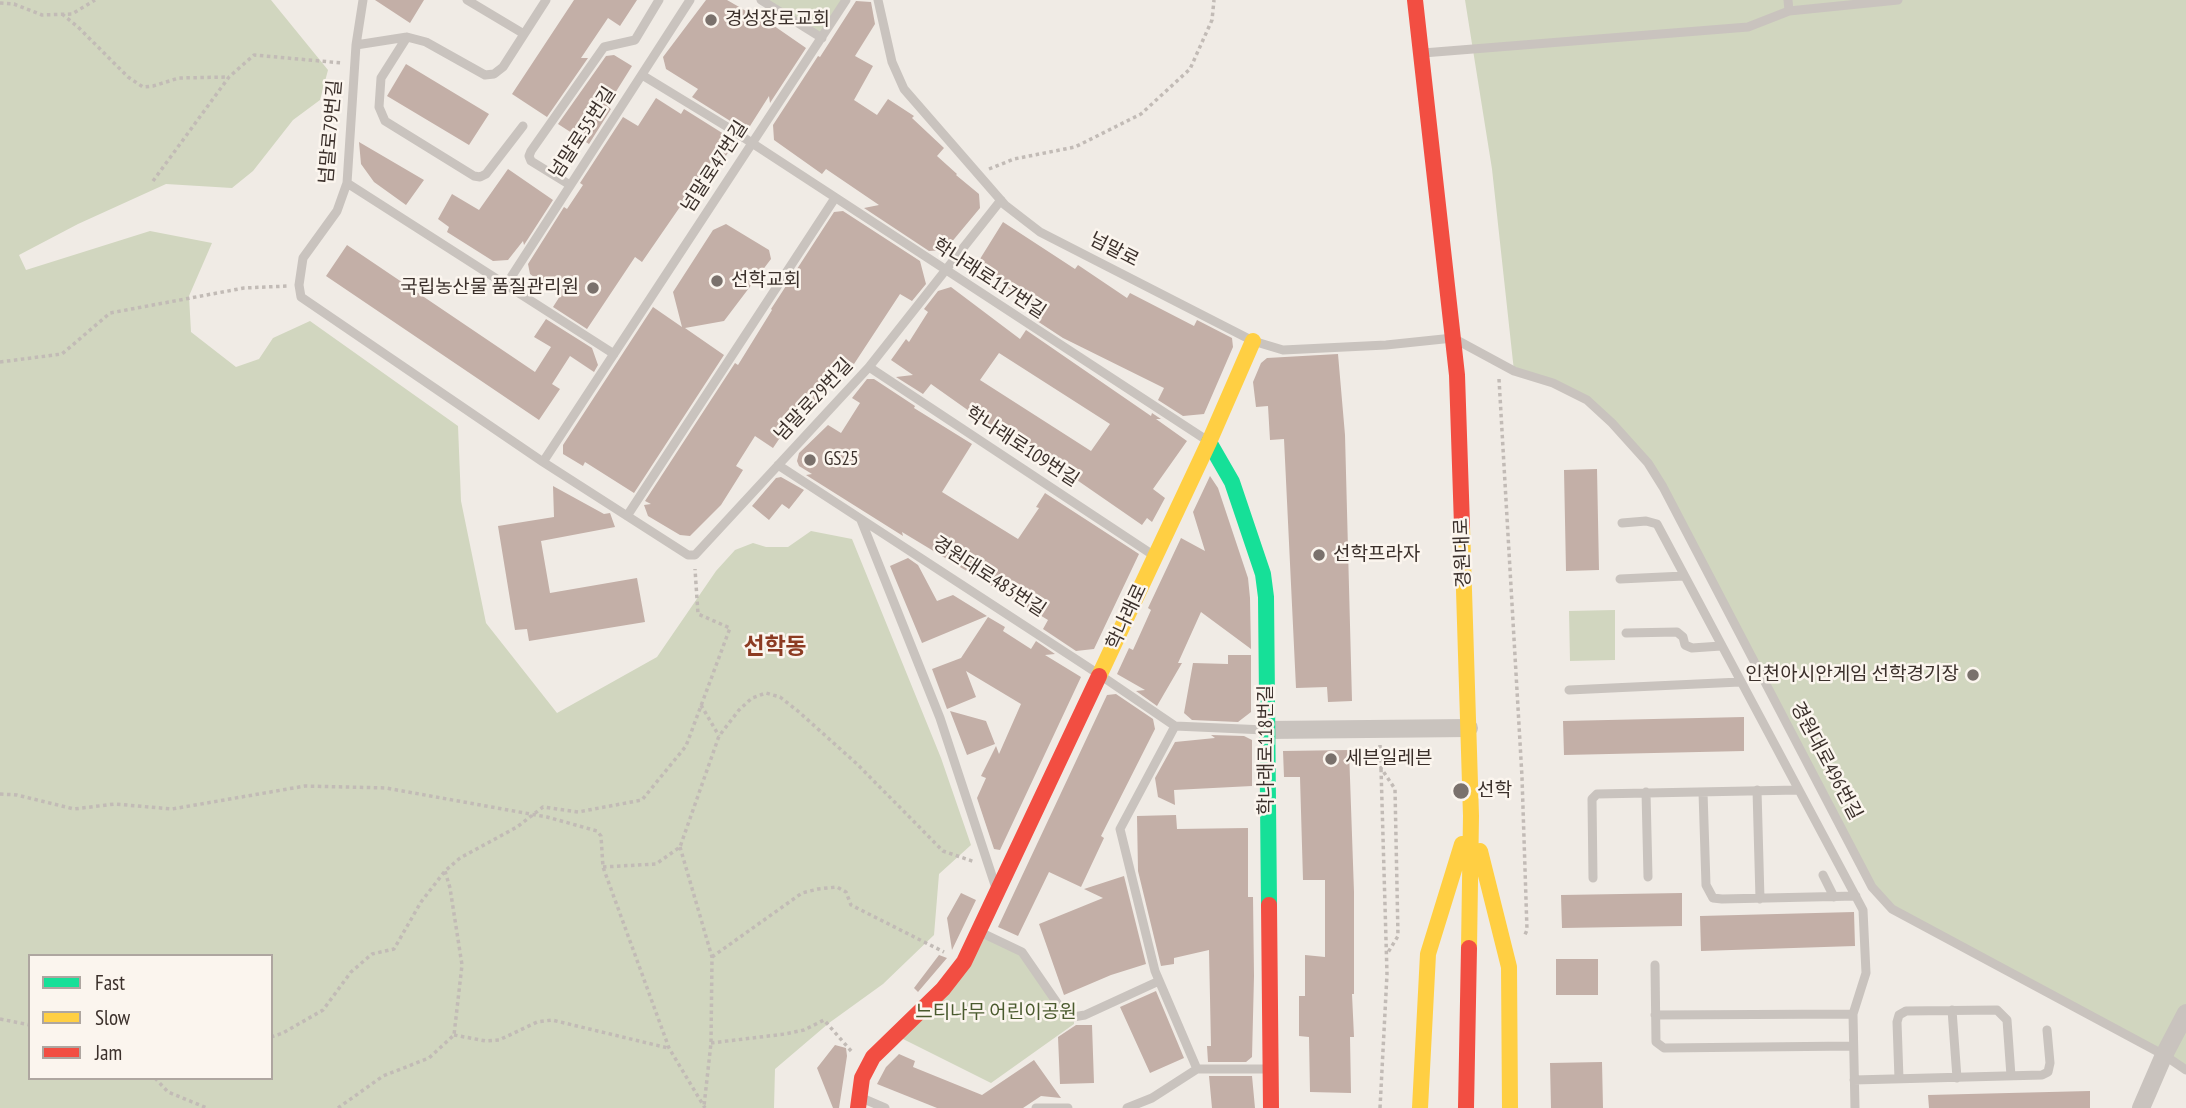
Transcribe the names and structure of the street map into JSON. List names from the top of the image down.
{
  "streets": {
    "main road": ["경원대로", "학나래로", "학나래로118번길"],
    "lane": [
      "넘말로79번길",
      "넘말로55번길",
      "넘말로47번길",
      "넘말로",
      "학나래로117번길",
      "넘말로29번길",
      "학나래로109번길",
      "경원대로483번길",
      "경원대로496번길"
    ]
  },
  "crossings": [
    ["넘말로79번길", "넘말로47번길"],
    ["넘말로55번길", "학나래로117번길"],
    ["넘말로47번길", "학나래로117번길"],
    ["넘말로", "넘말로29번길"],
    ["넘말로", "경원대로"],
    ["넘말로", "학나래로"],
    ["넘말로", "경원대로496번길"],
    ["학나래로117번길", "넘말로29번길"],
    ["학나래로117번길", "학나래로"],
    ["학나래로117번길", "학나래로118번길"],
    ["넘말로29번길", "학나래로109번길"],
    ["넘말로29번길", "경원대로483번길"],
    ["학나래로109번길", "학나래로"],
    ["경원대로", "경원대로496번길"],
    ["경원대로483번길", "학나래로"],
    ["학나래로", "학나래로118번길"]
  ],
  "districts": ["선학동"],
  "parks": ["느티나무 어린이공원"],
  "places": [
    "경성장로교회",
    "선학교회",
    "국립농산물 품질관리원",
    "GS25",
    "선학프라자",
    "인천아시안게임 선학경기장",
    "세븐일레븐",
    "선학"
  ],
  "legend": ["Fast", "Slow", "Jam"]
}
